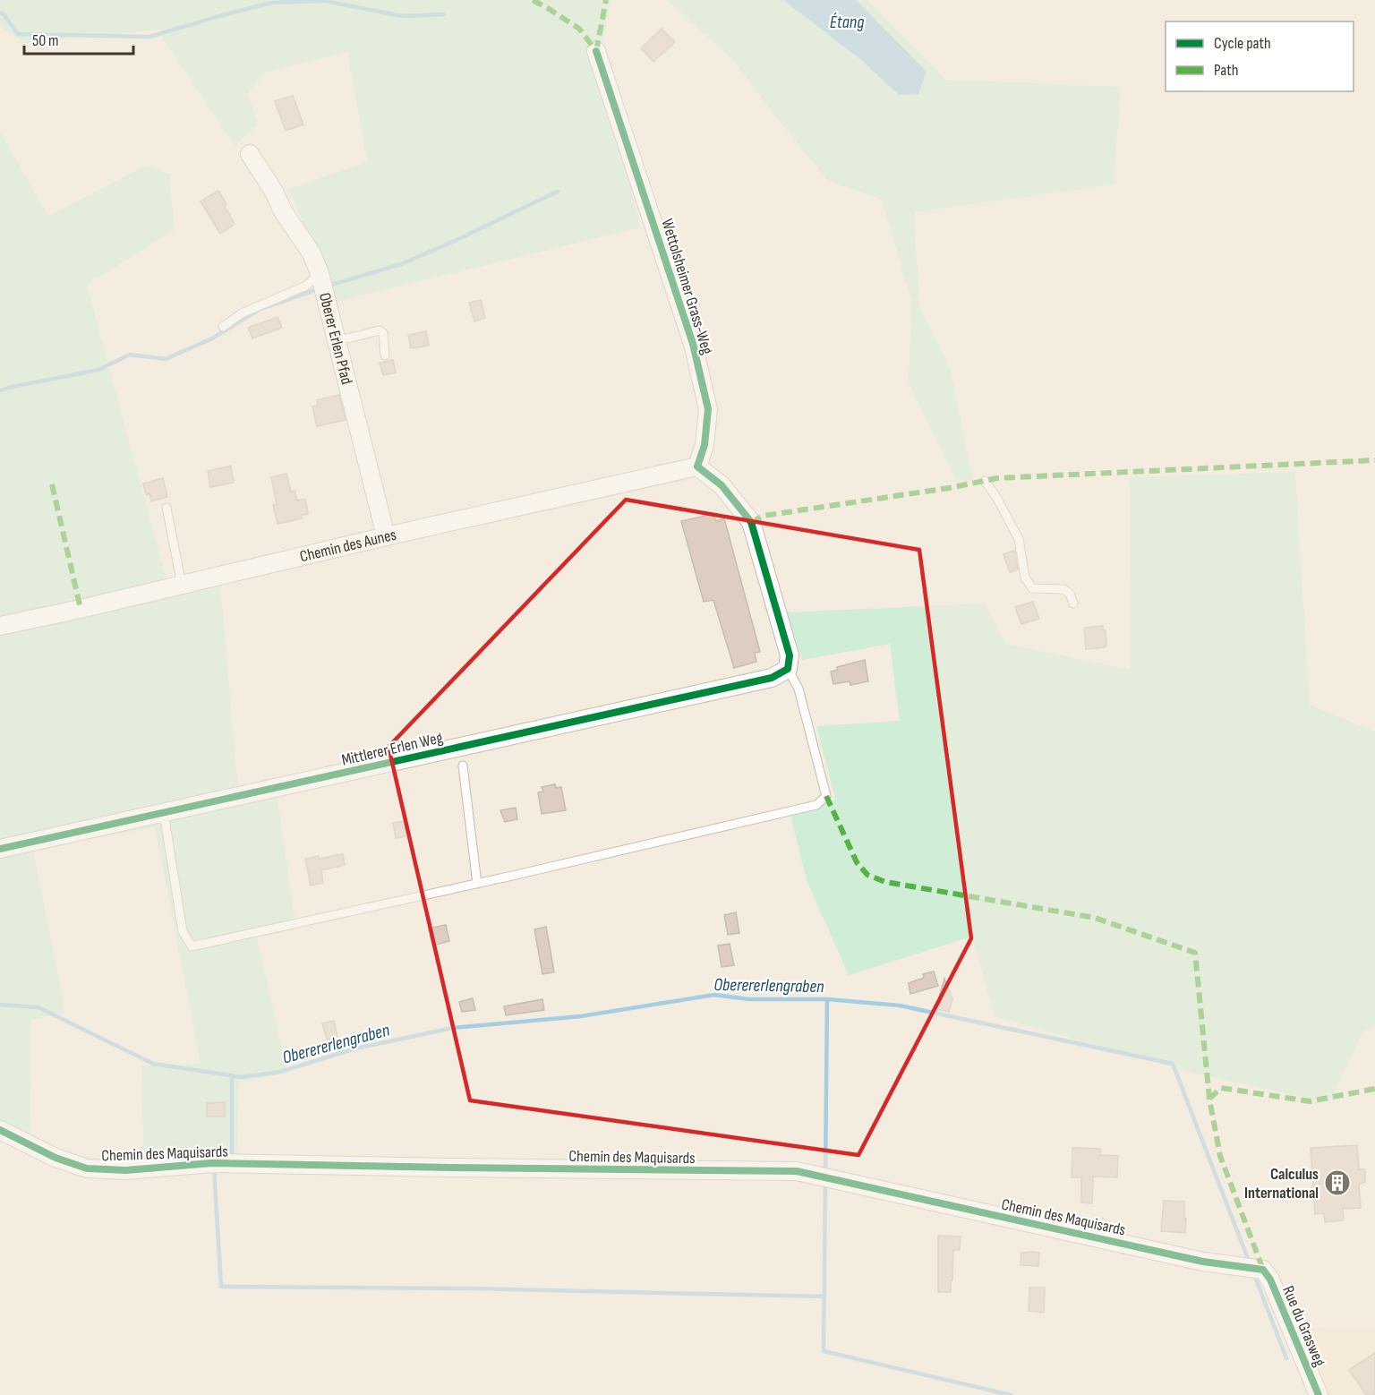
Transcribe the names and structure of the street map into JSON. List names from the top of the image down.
{
  "streets": {
    "street": [
      "Wettolsheimer Grass-Weg",
      "Oberer Erlen Pfad",
      "Chemin des Aunes",
      "Mittlerer Erlen Weg",
      "Chemin des Maquisards",
      "Rue du Grasweg"
    ]
  },
  "crossings": [
    ["Wettolsheimer Grass-Weg", "Chemin des Aunes"],
    ["Oberer Erlen Pfad", "Chemin des Aunes"],
    ["Chemin des Maquisards", "Rue du Grasweg"]
  ],
  "water": ["Étang", "Oberererlengraben"],
  "places": {
    "building": ["Calculus International"]
  },
  "legend": ["Cycle path", "Path"],
  "scale_bar": "50 m"
}
